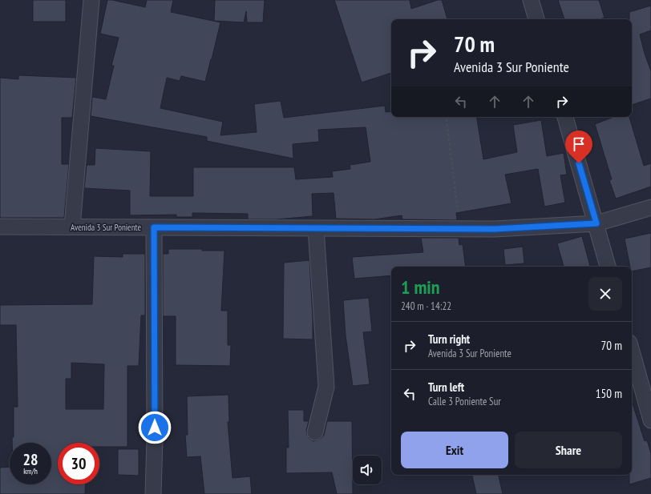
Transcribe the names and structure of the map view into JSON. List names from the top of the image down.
{
  "streets": {
    "street": ["Avenida 3 Sur Poniente"]
  },
  "page": {
    "turn": ["70 m", "Avenida 3 Sur Poniente"],
    "heading": ["1 min", "240 m · 14:22"],
    "list": [
      {
        "name": "Turn right",
        "note": "Avenida 3 Sur Poniente",
        "value": "70 m"
      },
      {
        "name": "Turn left",
        "note": "Calle 3 Poniente Sur",
        "value": "150 m"
      }
    ],
    "buttons": ["Exit", "Share"],
    "speed": "28 km/h",
    "limit": "30"
  }
}
